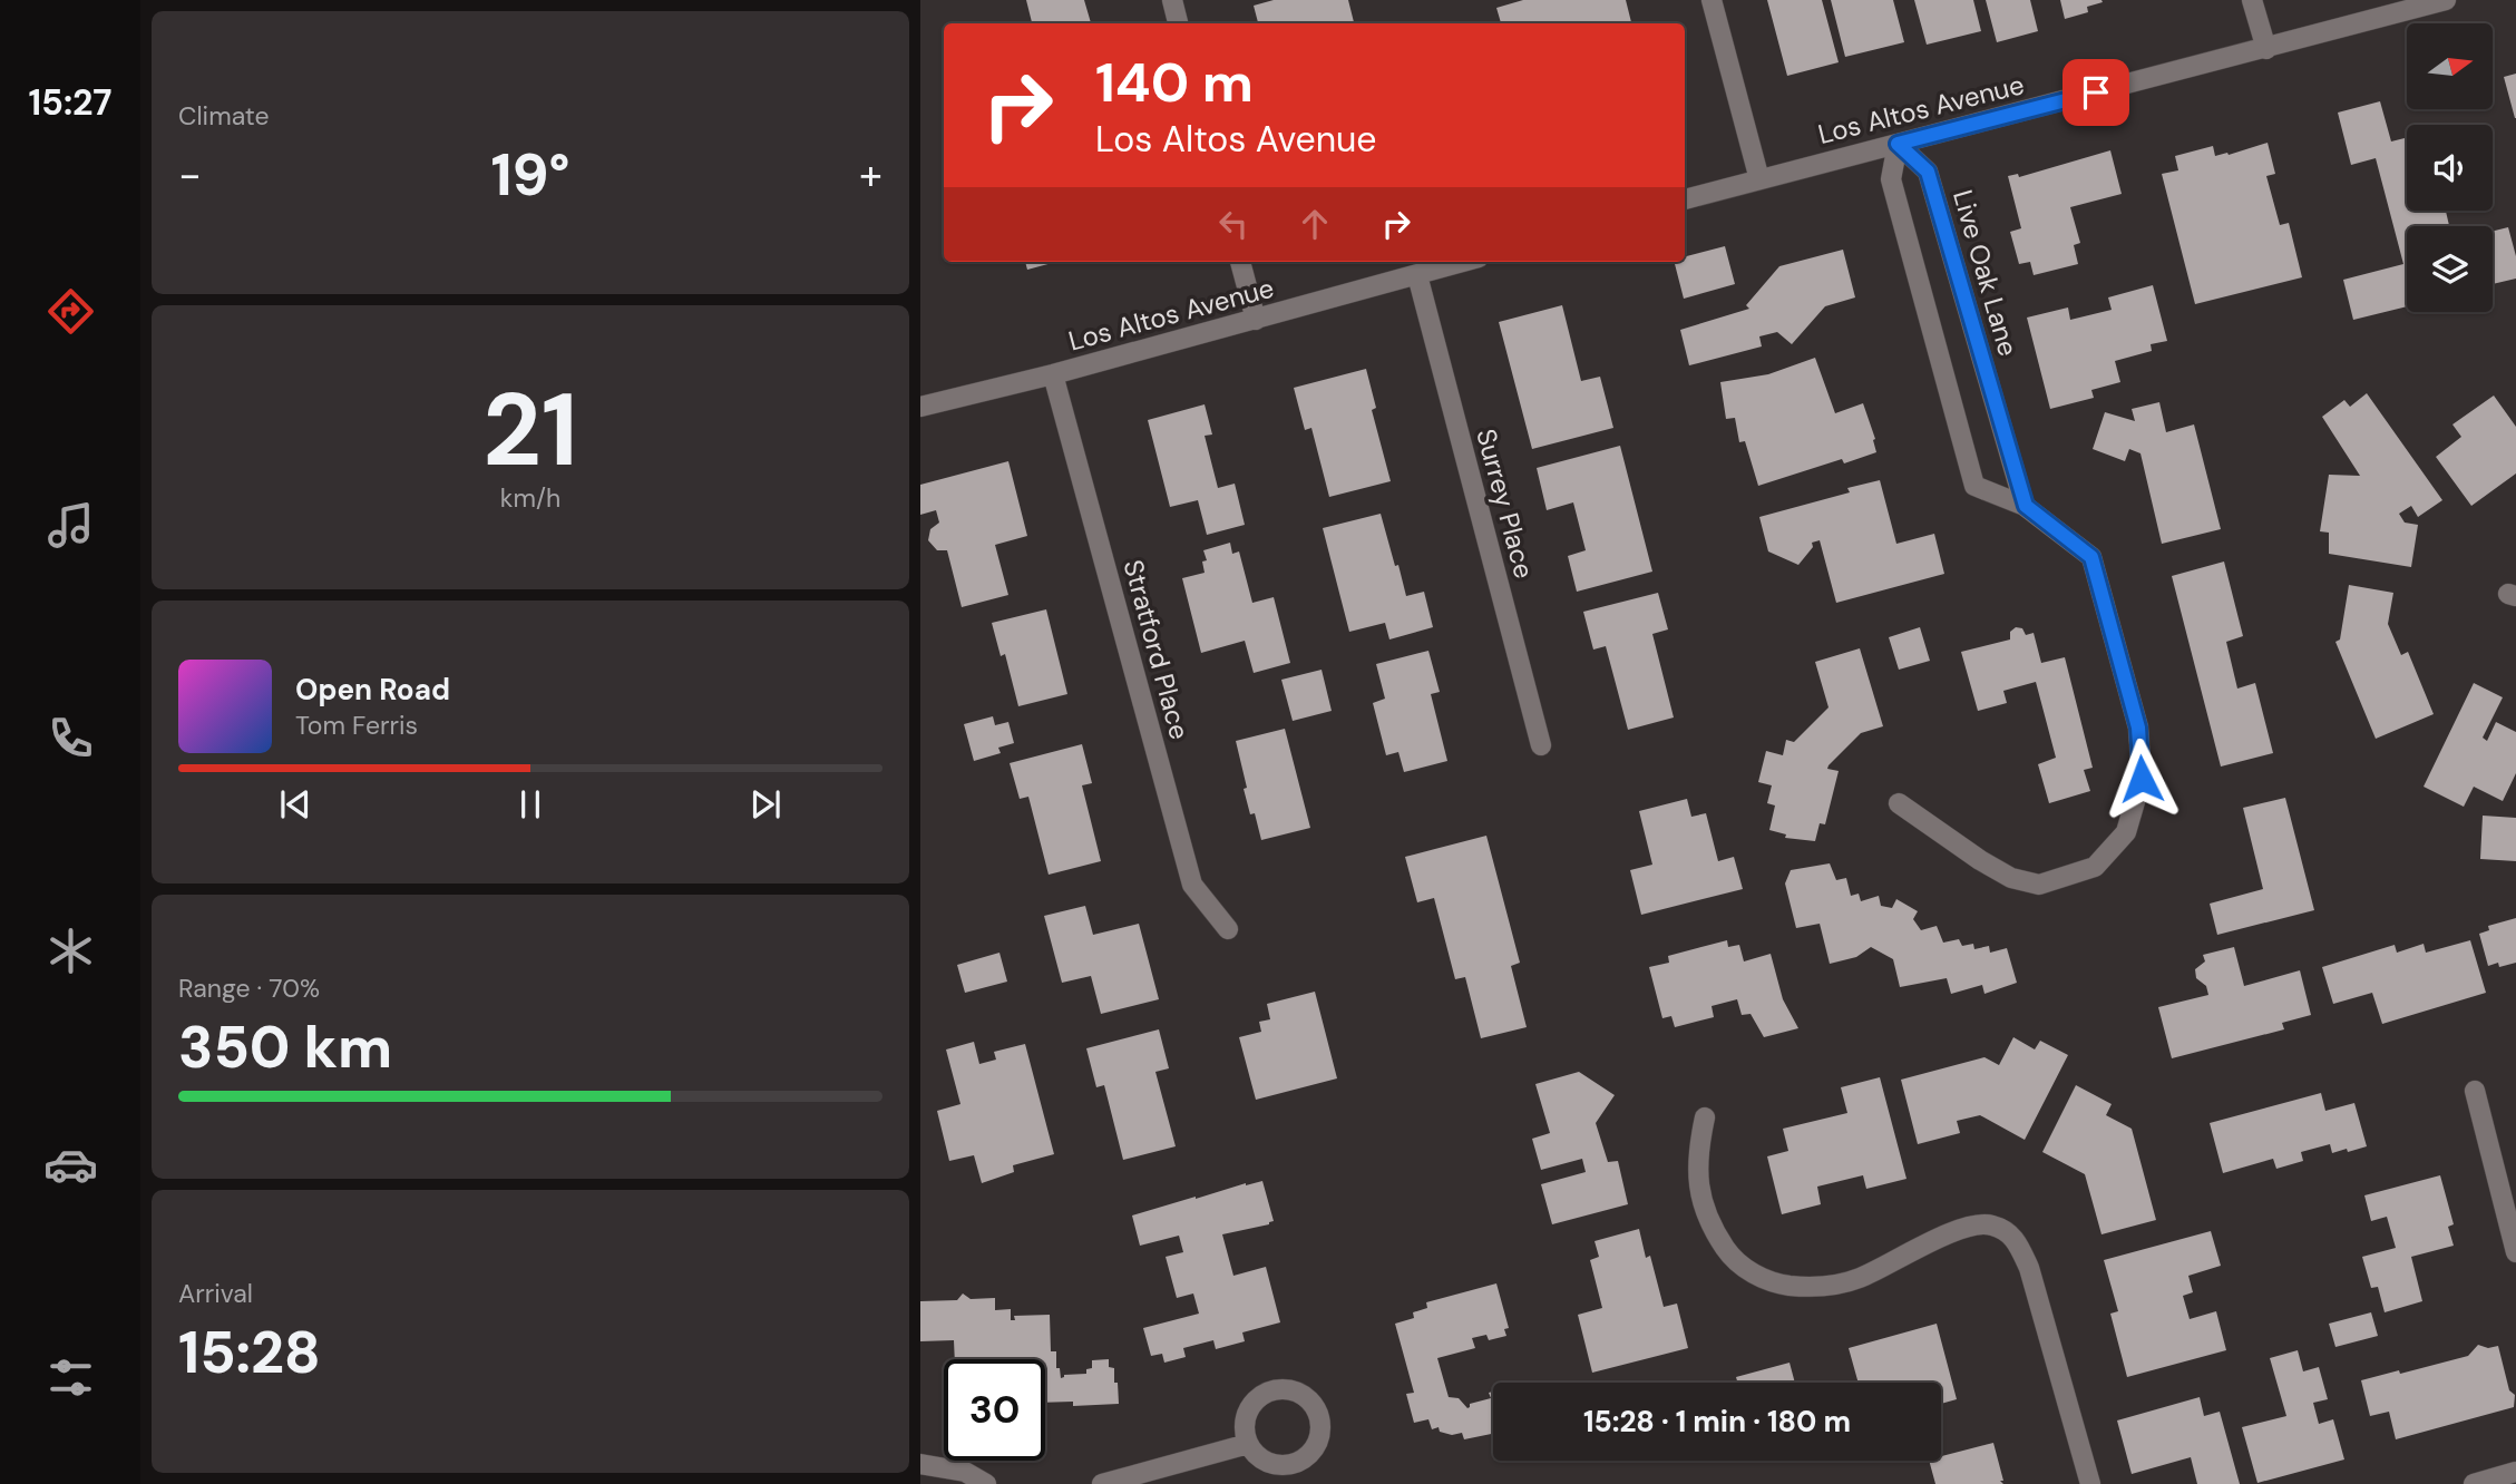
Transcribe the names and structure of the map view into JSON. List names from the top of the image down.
{
  "streets": {
    "street": [
      "Los Altos Avenue",
      "Live Oak Lane",
      "Surrey Place",
      "Stratford Place"
    ]
  },
  "crossings": [
    ["Los Altos Avenue", "Live Oak Lane"],
    ["Los Altos Avenue", "Surrey Place"],
    ["Los Altos Avenue", "Stratford Place"]
  ],
  "north": "right",
  "page": {
    "tabs": "15:27",
    "tile": [
      "Climate",
      ["21", "km/h"],
      ["Range · 70%", "350 km"],
      ["Arrival", "15:28"]
    ],
    "turn": ["140 m", "Los Altos Avenue"],
    "heat": ["−", "19°", "+"],
    "song": ["Open Road", "Tom Ferris"],
    "limit": "30",
    "trip": "15:28 · 1 min · 180 m"
  }
}
